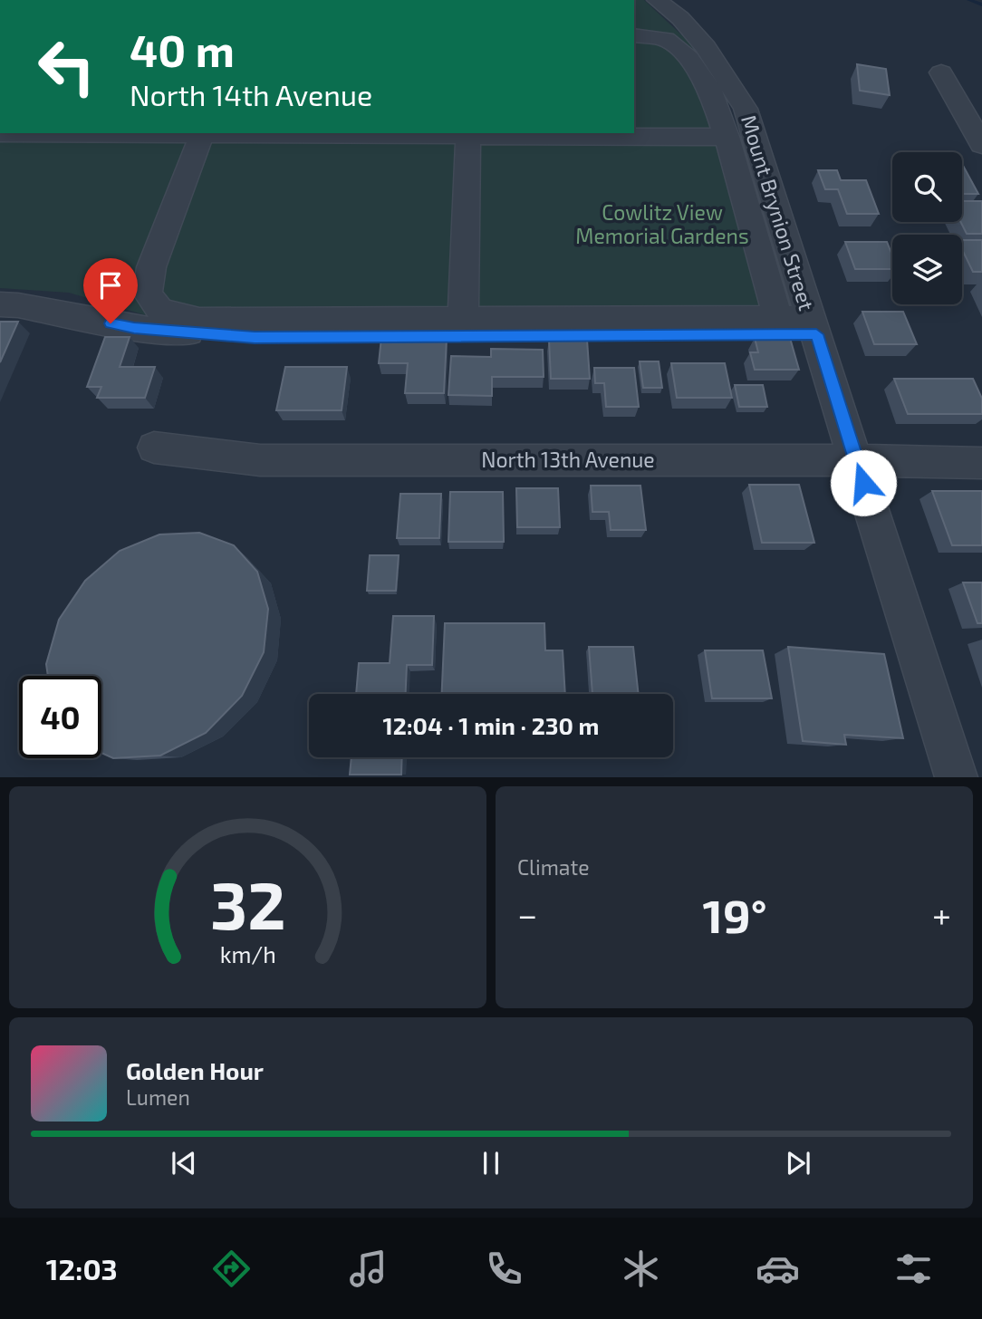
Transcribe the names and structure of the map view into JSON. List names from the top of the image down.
{
  "streets": {
    "street": ["Mount Brynion Street", "North 13th Avenue"]
  },
  "crossings": [
    ["Mount Brynion Street", "North 13th Avenue"]
  ],
  "parks": ["Cowlitz View Memorial Gardens"],
  "page": {
    "turn": ["40 m", "North 14th Avenue"],
    "limit": "40",
    "trip": "12:04 · 1 min · 230 m",
    "tile": "Climate",
    "heat": ["−", "19°", "+"],
    "song": ["Golden Hour", "Lumen"],
    "tabs": "12:03",
    "gauge": ["32", "km/h"]
  }
}
